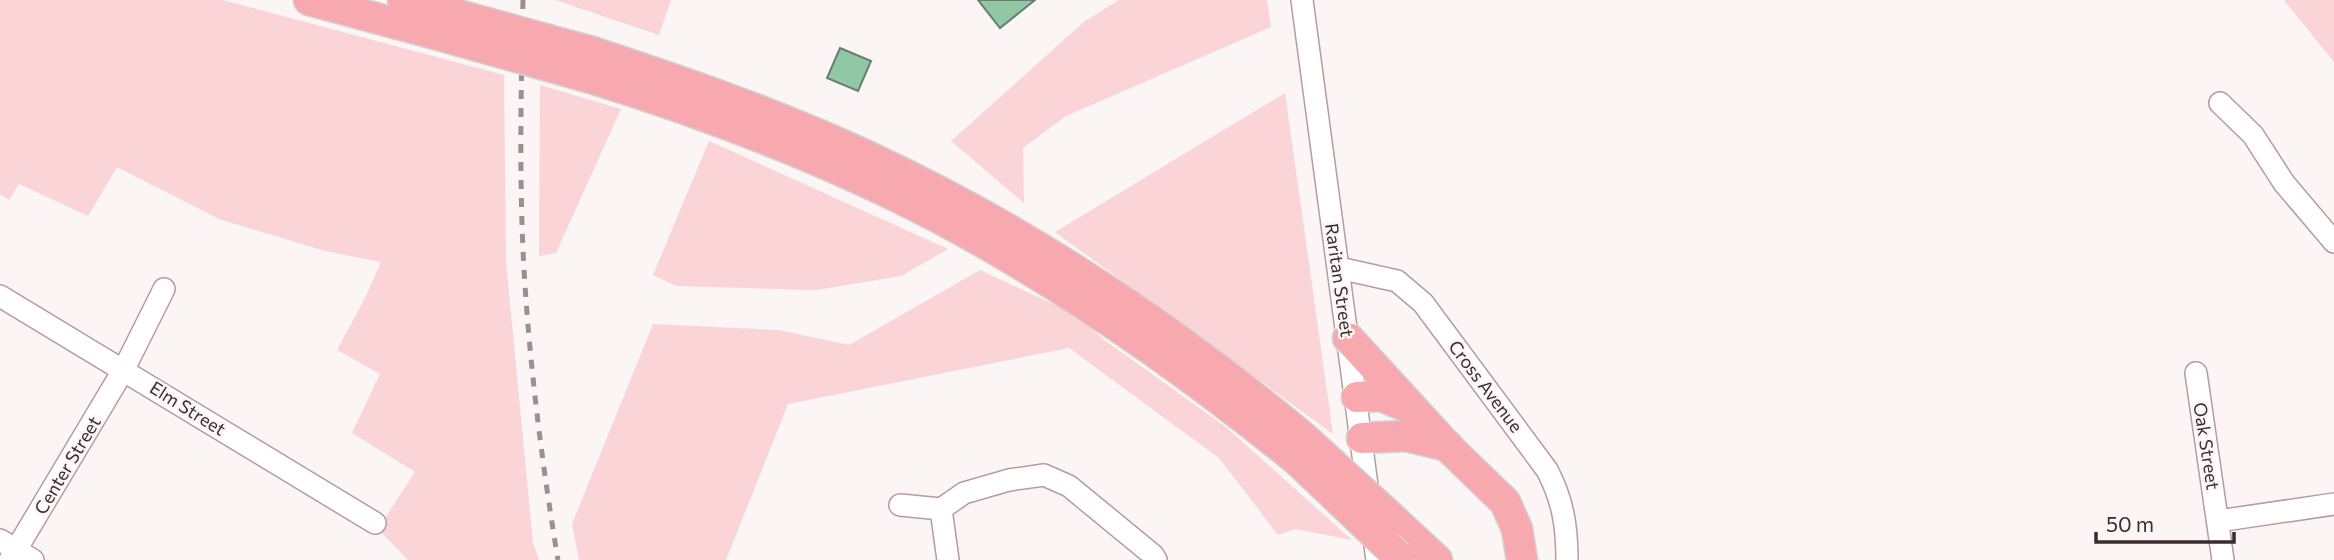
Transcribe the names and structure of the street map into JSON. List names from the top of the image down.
{
  "streets": {
    "street": [
      "Raritan Street",
      "Cross Avenue",
      "Elm Street",
      "Oak Street",
      "Center Street"
    ]
  },
  "crossings": [
    ["Raritan Street", "Cross Avenue"],
    ["Elm Street", "Center Street"]
  ],
  "scale_bar": "50 m"
}
